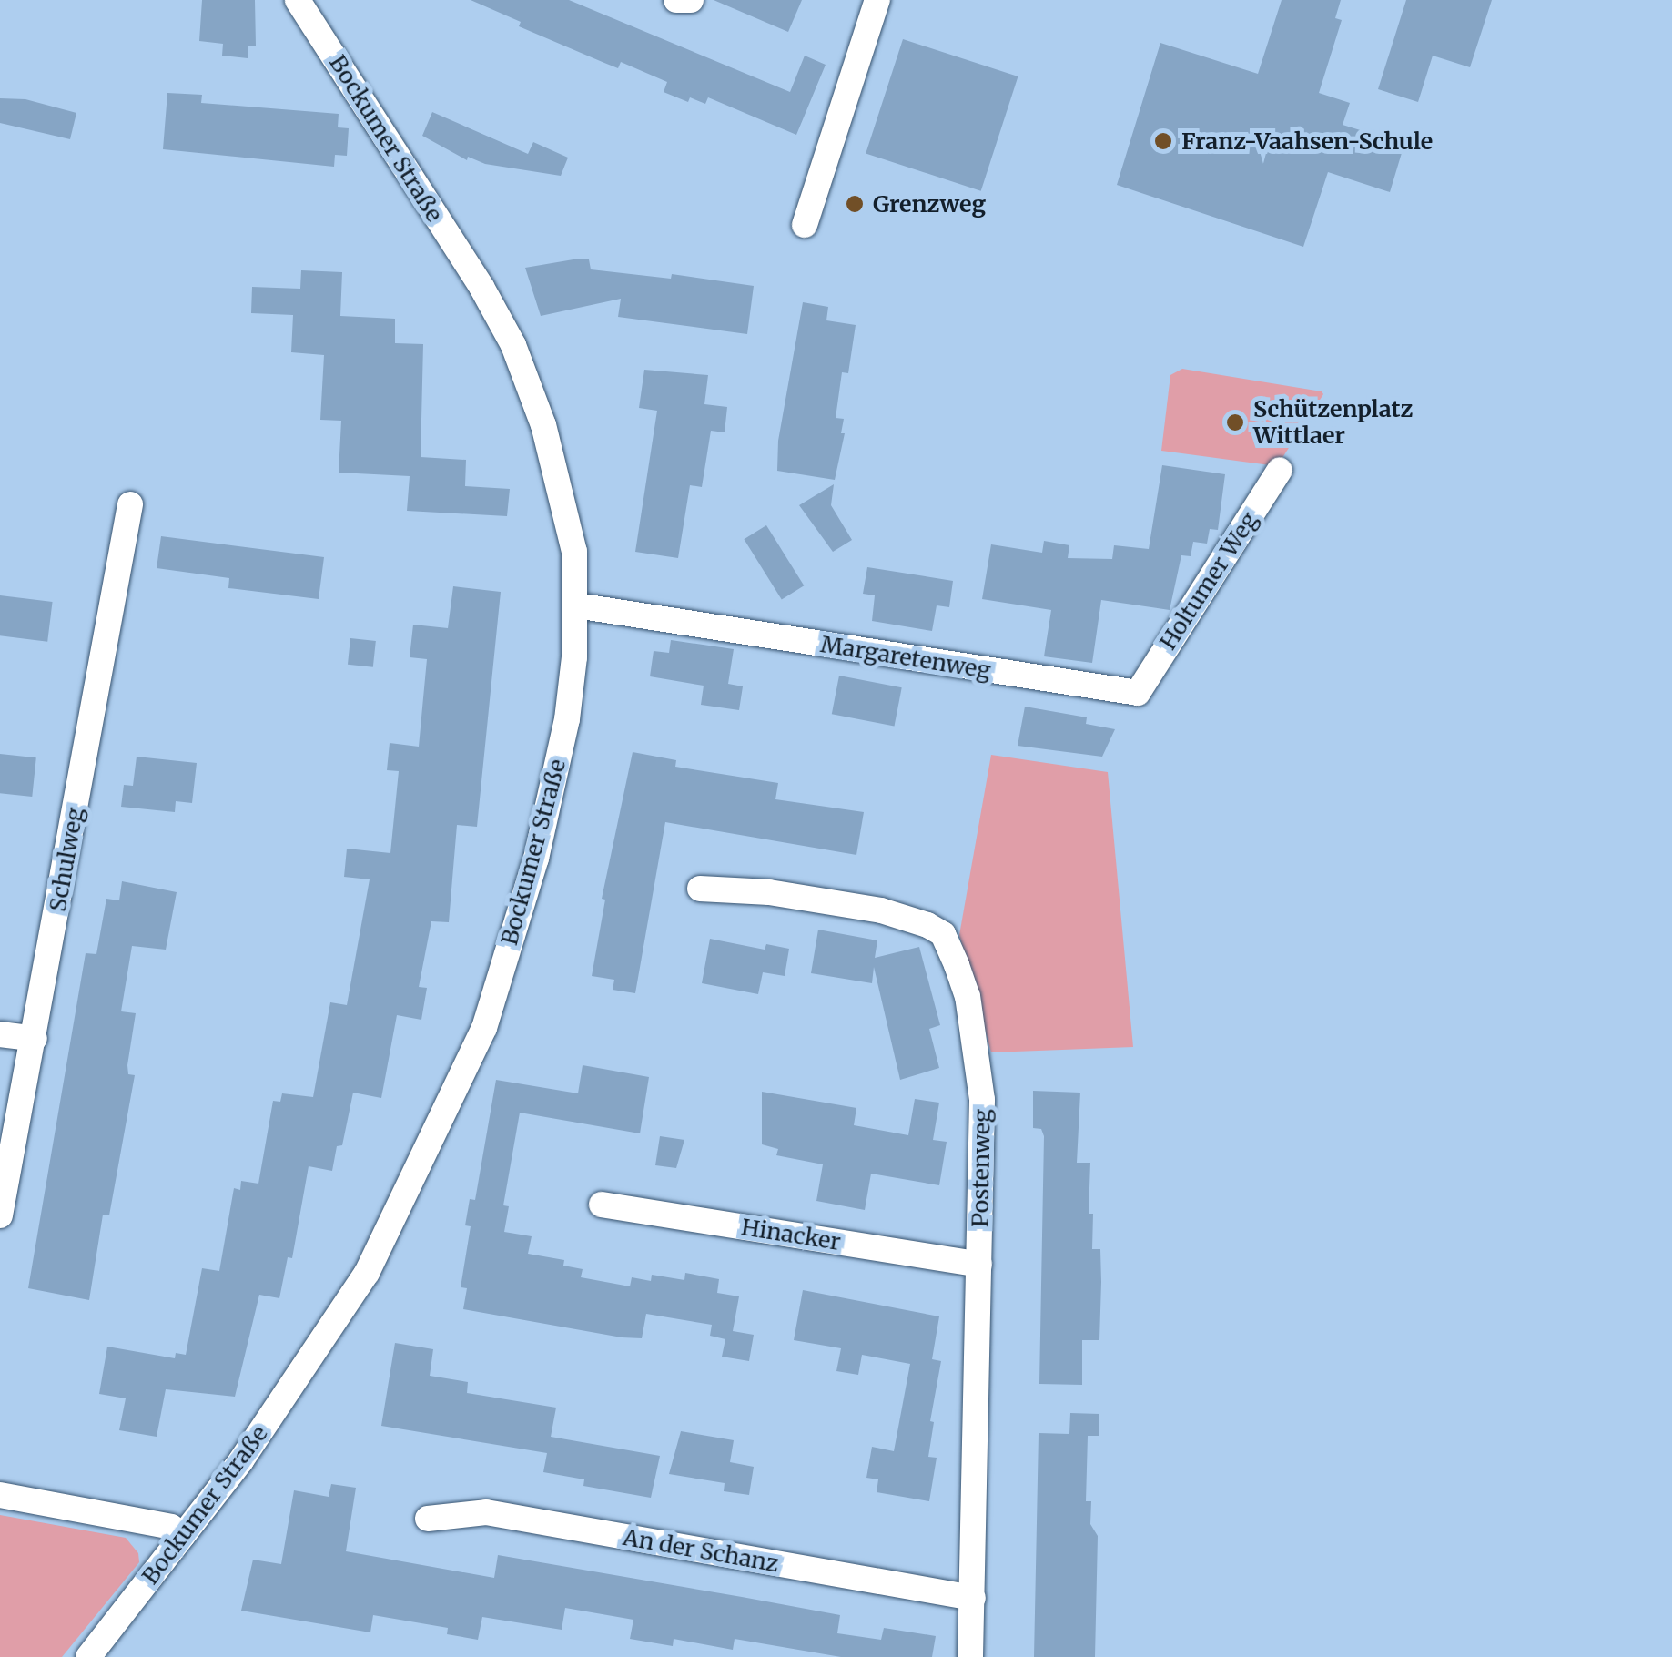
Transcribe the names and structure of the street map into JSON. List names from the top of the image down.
{
  "streets": {
    "street": [
      "Bockumer Straße",
      "Holtumer Weg",
      "Margaretenweg",
      "Schulweg",
      "Postenweg",
      "Hinacker",
      "An der Schanz"
    ]
  },
  "crossings": [
    ["Bockumer Straße", "Margaretenweg"],
    ["Holtumer Weg", "Margaretenweg"],
    ["Postenweg", "Hinacker"],
    ["Postenweg", "An der Schanz"]
  ],
  "places": ["Franz-Vaahsen-Schule", "Grenzweg", "Schützenplatz Wittlaer"]
}
